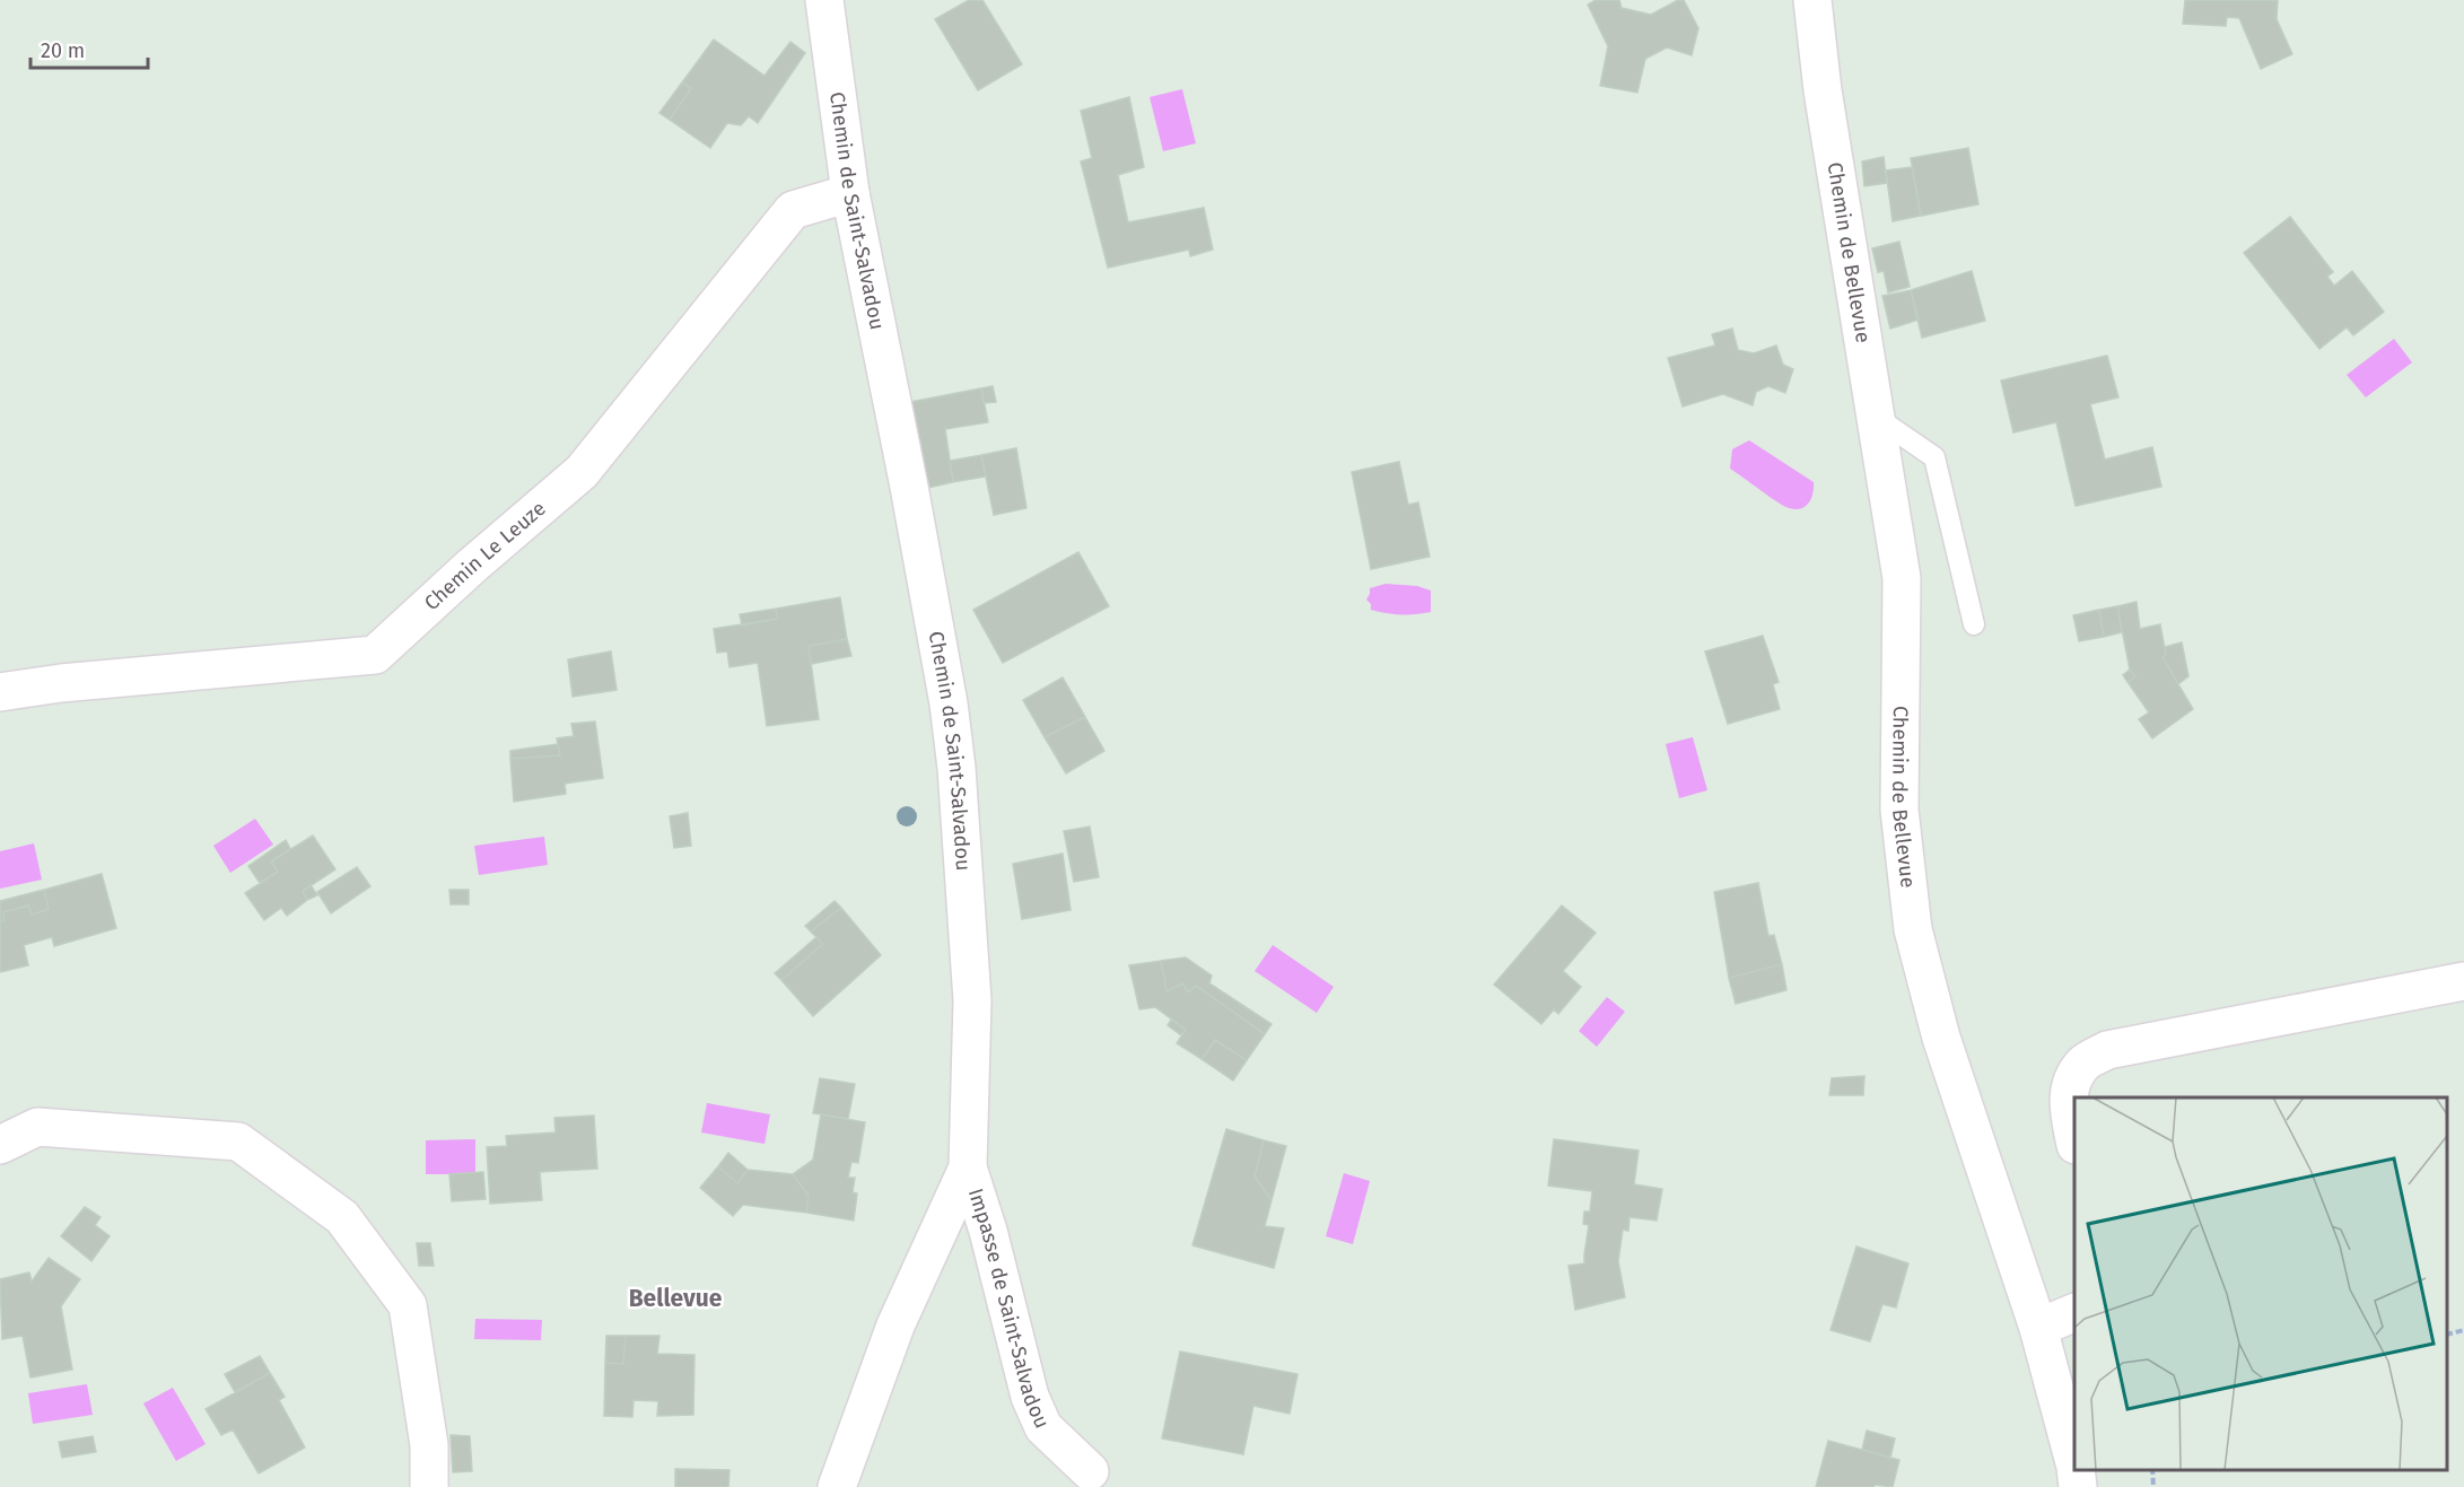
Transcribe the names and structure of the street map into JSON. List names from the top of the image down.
{
  "streets": {
    "street": [
      "Chemin de Saint-Salvadou",
      "Chemin de Bellevue",
      "Chemin Le Leuze",
      "Impasse de Saint-Salvadou"
    ]
  },
  "crossings": [
    ["Chemin de Saint-Salvadou", "Chemin Le Leuze"],
    ["Chemin de Saint-Salvadou", "Impasse de Saint-Salvadou"]
  ],
  "districts": ["Bellevue"],
  "scale_bar": "20 m"
}
